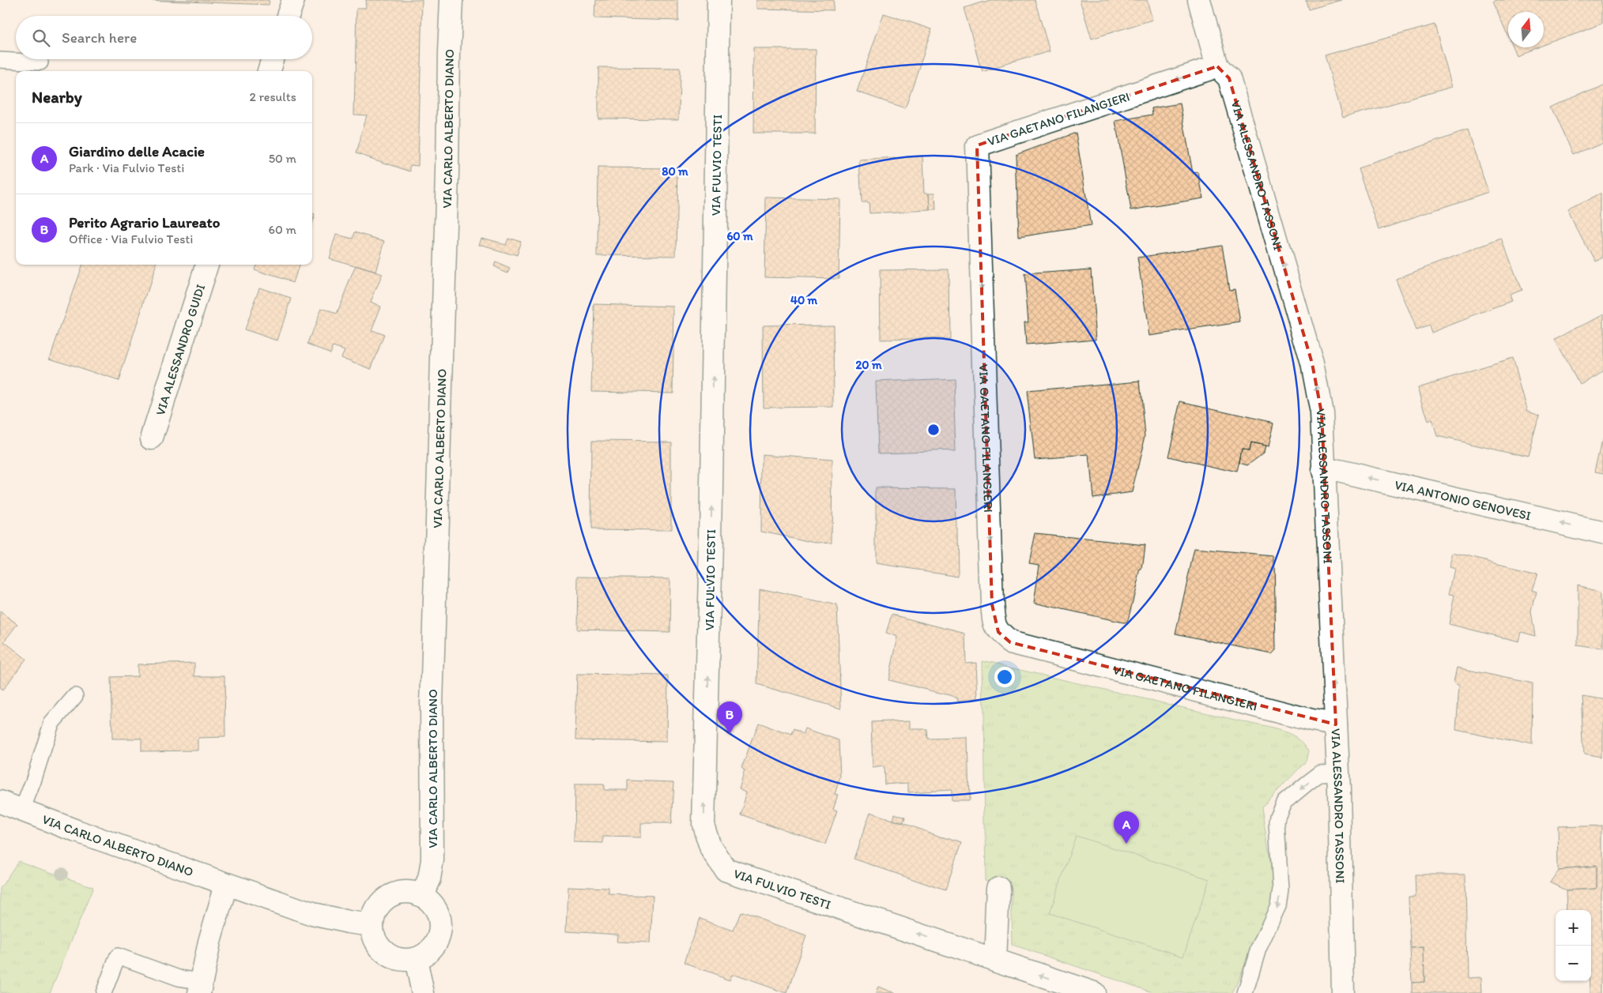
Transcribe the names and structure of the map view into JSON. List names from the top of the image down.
{
  "streets": {
    "street": [
      "VIA GAETANO FILANGIERI",
      "VIA CARLO ALBERTO DIANO",
      "VIA FULVIO TESTI",
      "VIA ALESSANDRO TASSONI",
      "VIA ALESSANDRO GUIDI",
      "VIA ANTONIO GENOVESI"
    ]
  },
  "crossings": [
    ["VIA GAETANO FILANGIERI", "VIA ALESSANDRO TASSONI"],
    ["VIA ALESSANDRO TASSONI", "VIA ANTONIO GENOVESI"]
  ],
  "one_way": ["VIA FULVIO TESTI", "VIA ALESSANDRO TASSONI", "VIA ANTONIO GENOVESI"],
  "north": "top",
  "page": {
    "search": "Search here",
    "heading": ["Nearby", "2 results"],
    "list": [
      {
        "mark": "A",
        "name": "Giardino delle Acacie",
        "note": "Park · Via Fulvio Testi",
        "value": "50 m"
      },
      {
        "mark": "B",
        "name": "Perito Agrario Laureato",
        "note": "Office · Via Fulvio Testi",
        "value": "60 m"
      }
    ],
    "pins": ["B", "A"],
    "map_buttons": ["+", "−"]
  },
  "rings": [
    "80 m",
    "60 m",
    "40 m",
    "20 m"
  ]
}
